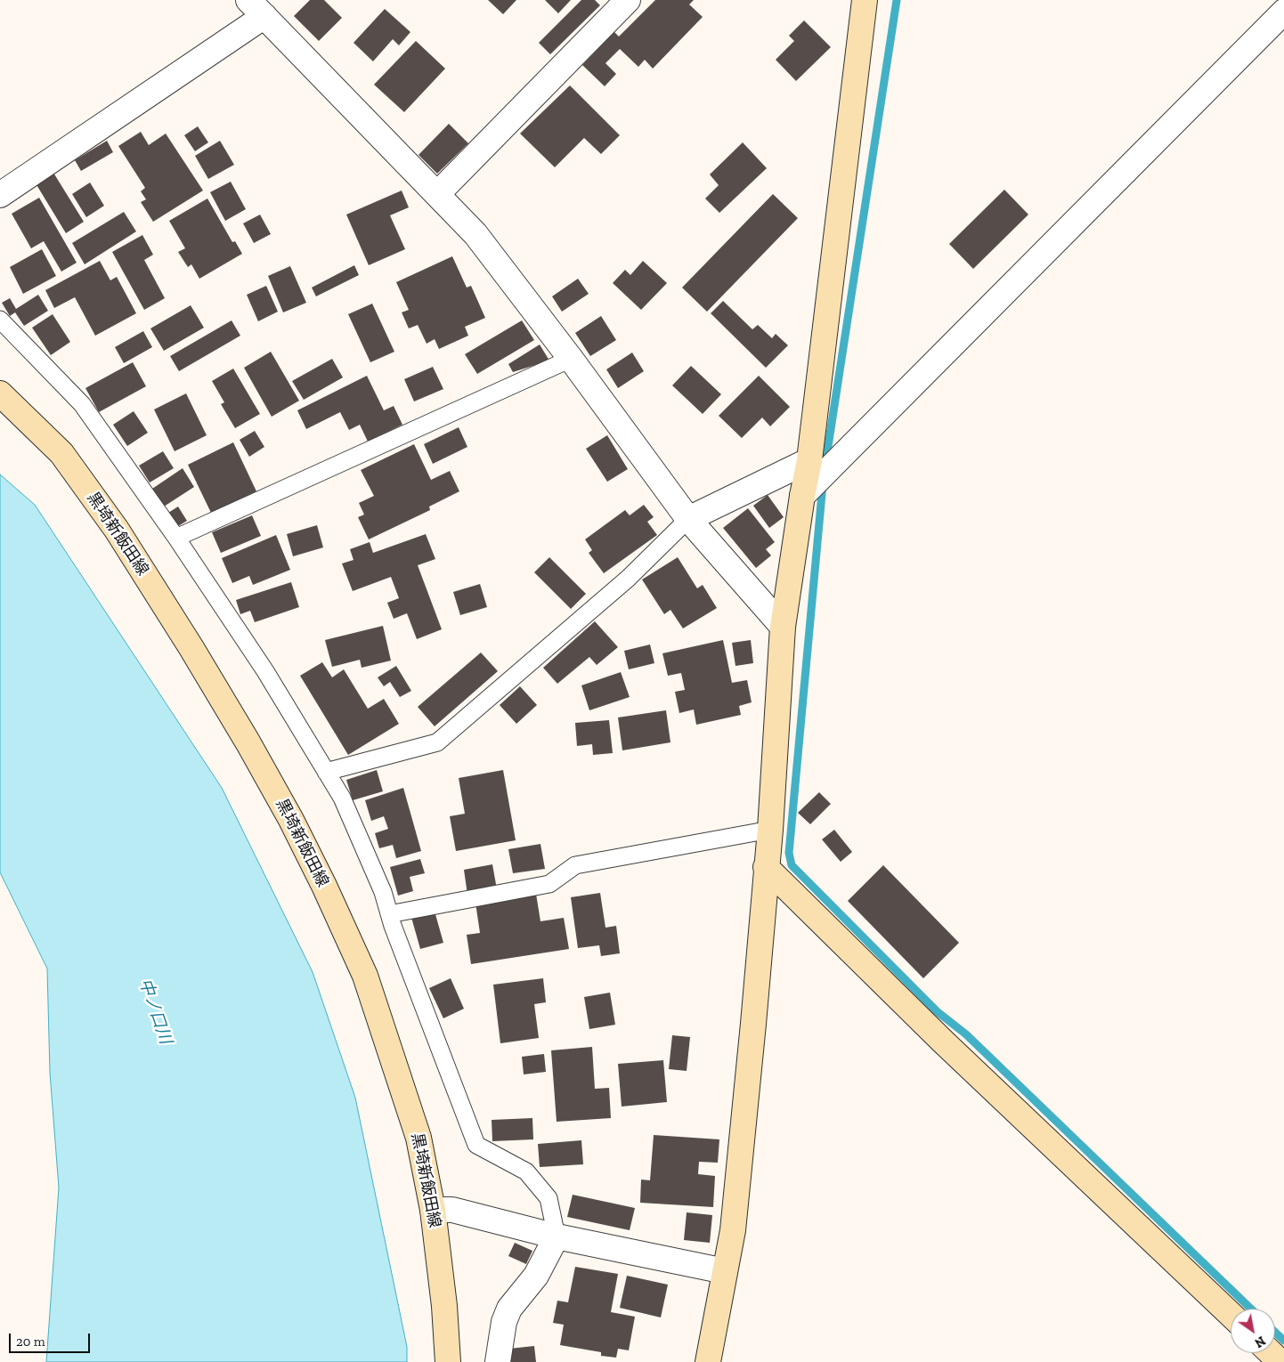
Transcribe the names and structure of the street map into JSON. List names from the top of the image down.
{
  "streets": {
    "street": ["黒埼新飯田線"]
  },
  "water": ["中ノ口川"],
  "scale_bar": "20 m",
  "north": "bottom right"
}
